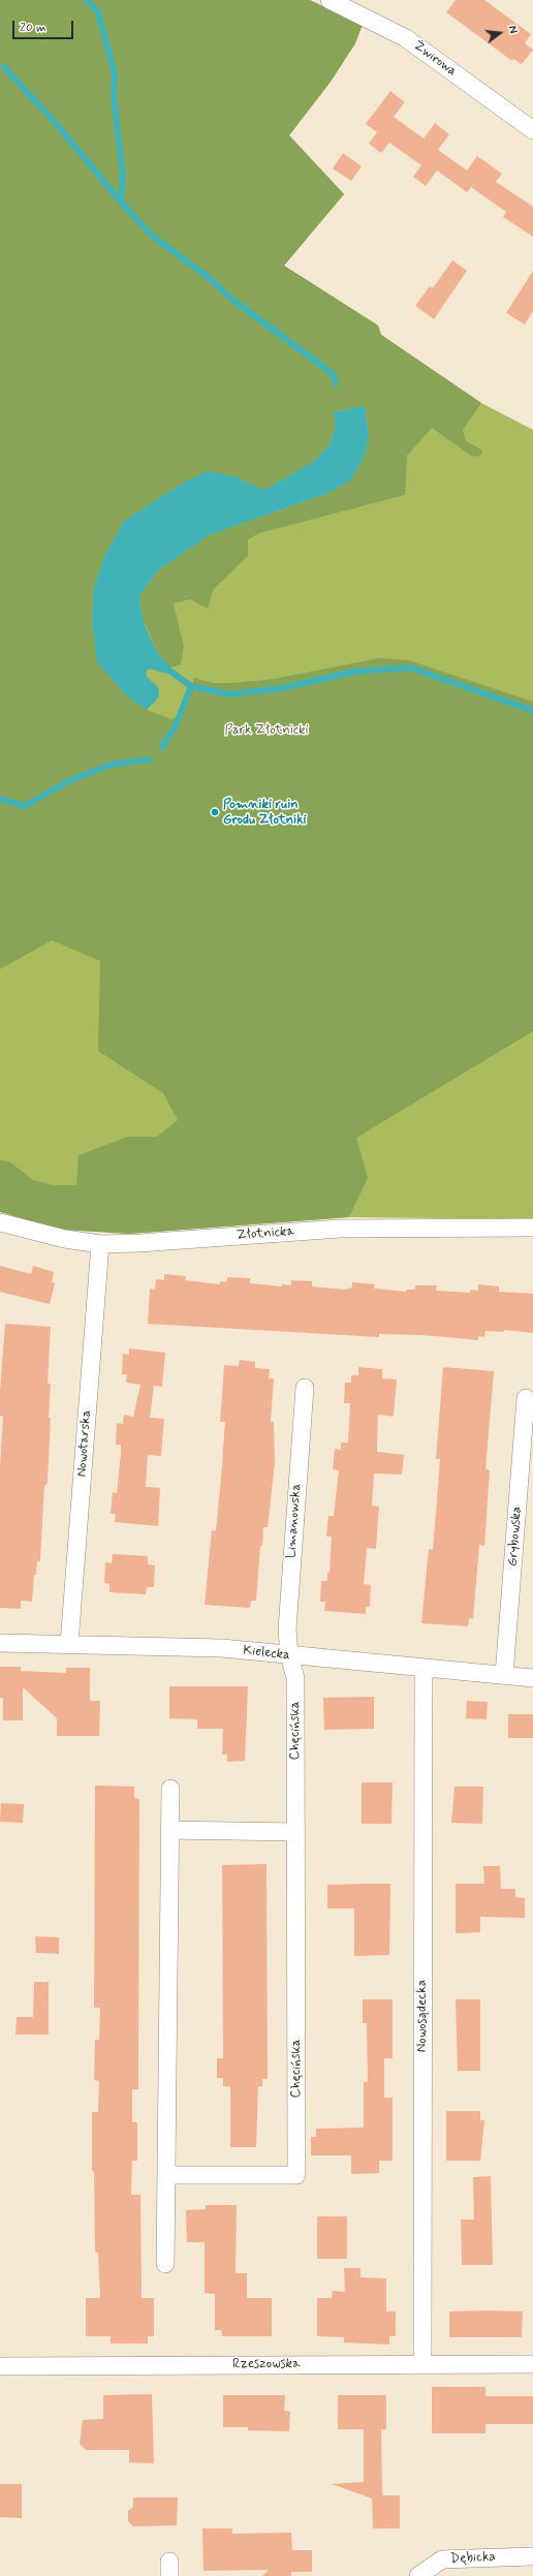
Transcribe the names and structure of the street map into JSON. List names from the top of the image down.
{
  "streets": {
    "street": [
      "Żwirowa",
      "Złotnicka",
      "Nowotarska",
      "Limanowska",
      "Grybowska",
      "Kielecka",
      "Chęcińska",
      "Nowosądecka",
      "Rzeszowska",
      "Dębicka"
    ]
  },
  "crossings": [
    ["Złotnicka", "Nowotarska"],
    ["Nowotarska", "Kielecka"],
    ["Limanowska", "Kielecka"],
    ["Limanowska", "Chęcińska"],
    ["Grybowska", "Kielecka"],
    ["Kielecka", "Chęcińska"],
    ["Kielecka", "Nowosądecka"],
    ["Nowosądecka", "Rzeszowska"]
  ],
  "parks": ["Park Złotnicki"],
  "places": ["Pomniki ruin Grodu Złotniki"],
  "scale_bar": "20 m",
  "north": "right"
}
